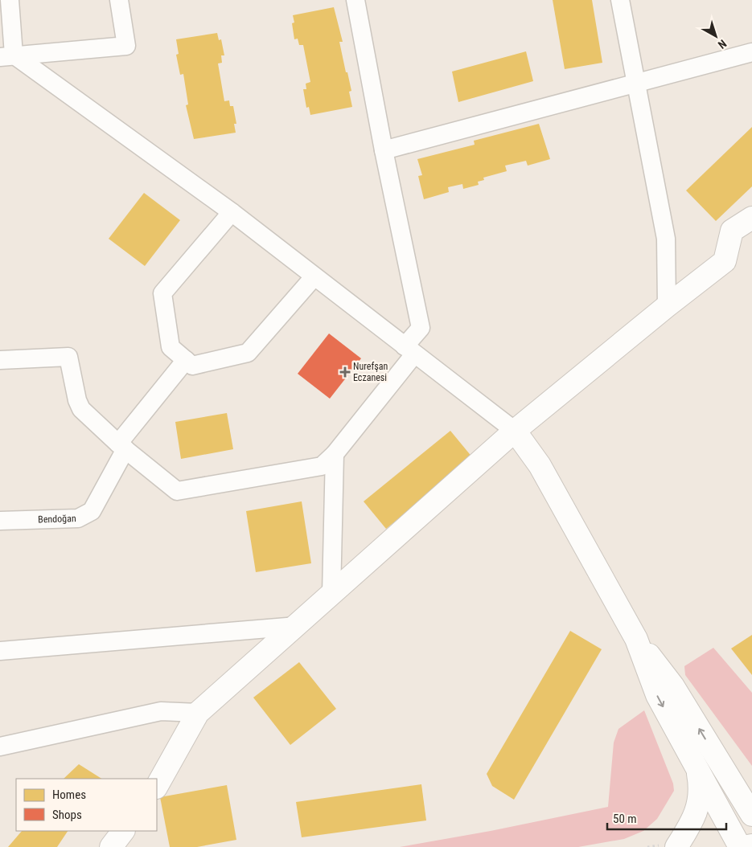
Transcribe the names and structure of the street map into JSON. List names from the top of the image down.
{
  "streets": {
    "street": ["Bendoğan"]
  },
  "places": {
    "health": ["Nurefşan Eczanesi"]
  },
  "legend": ["Homes", "Shops"],
  "scale_bar": "50 m",
  "north": "bottom right"
}
